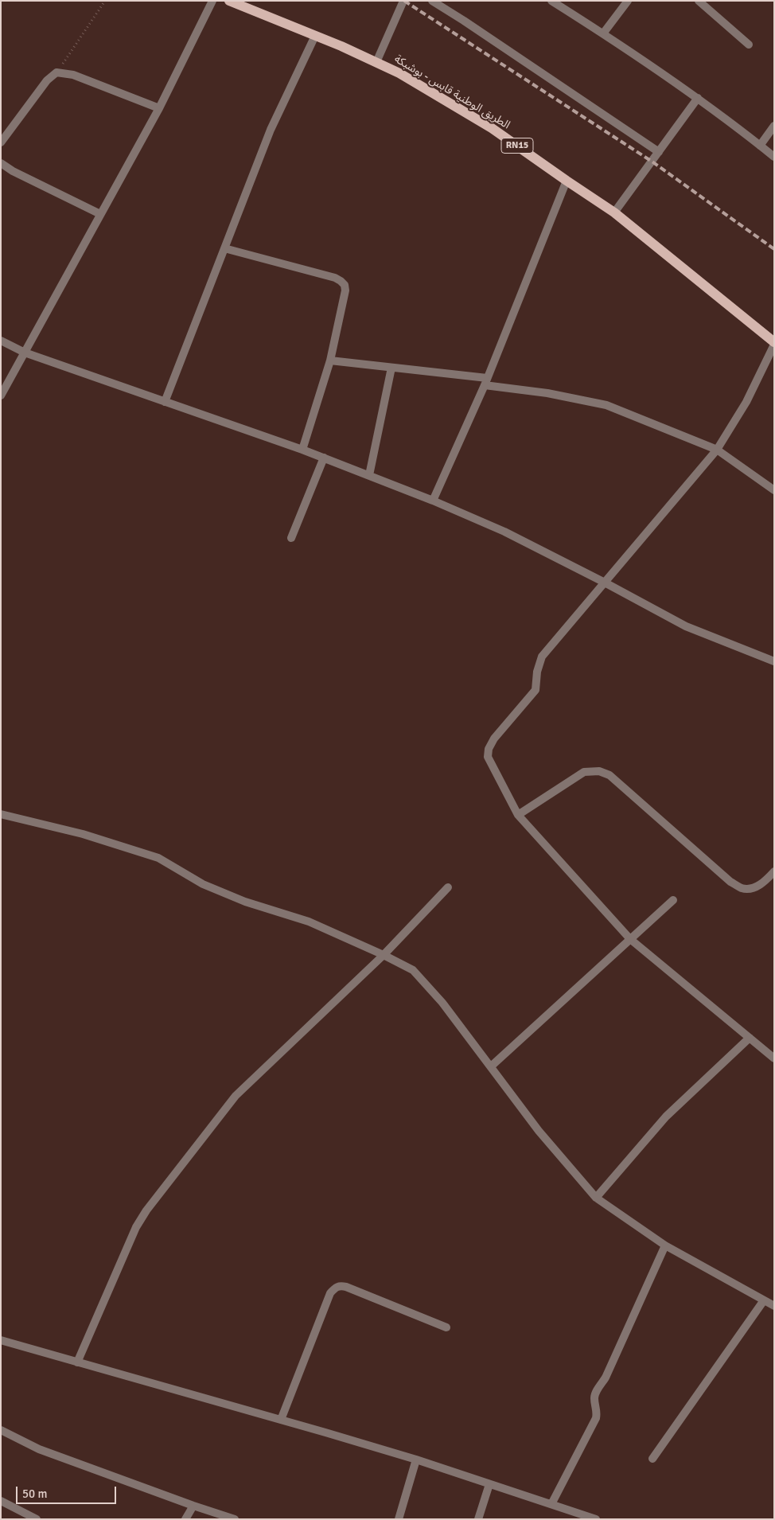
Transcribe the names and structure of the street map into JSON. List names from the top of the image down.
{
  "streets": {
    "main road": ["الطريق الوطنية قابس - بوشبكة", "RN15"]
  },
  "scale_bar": "50 m"
}
